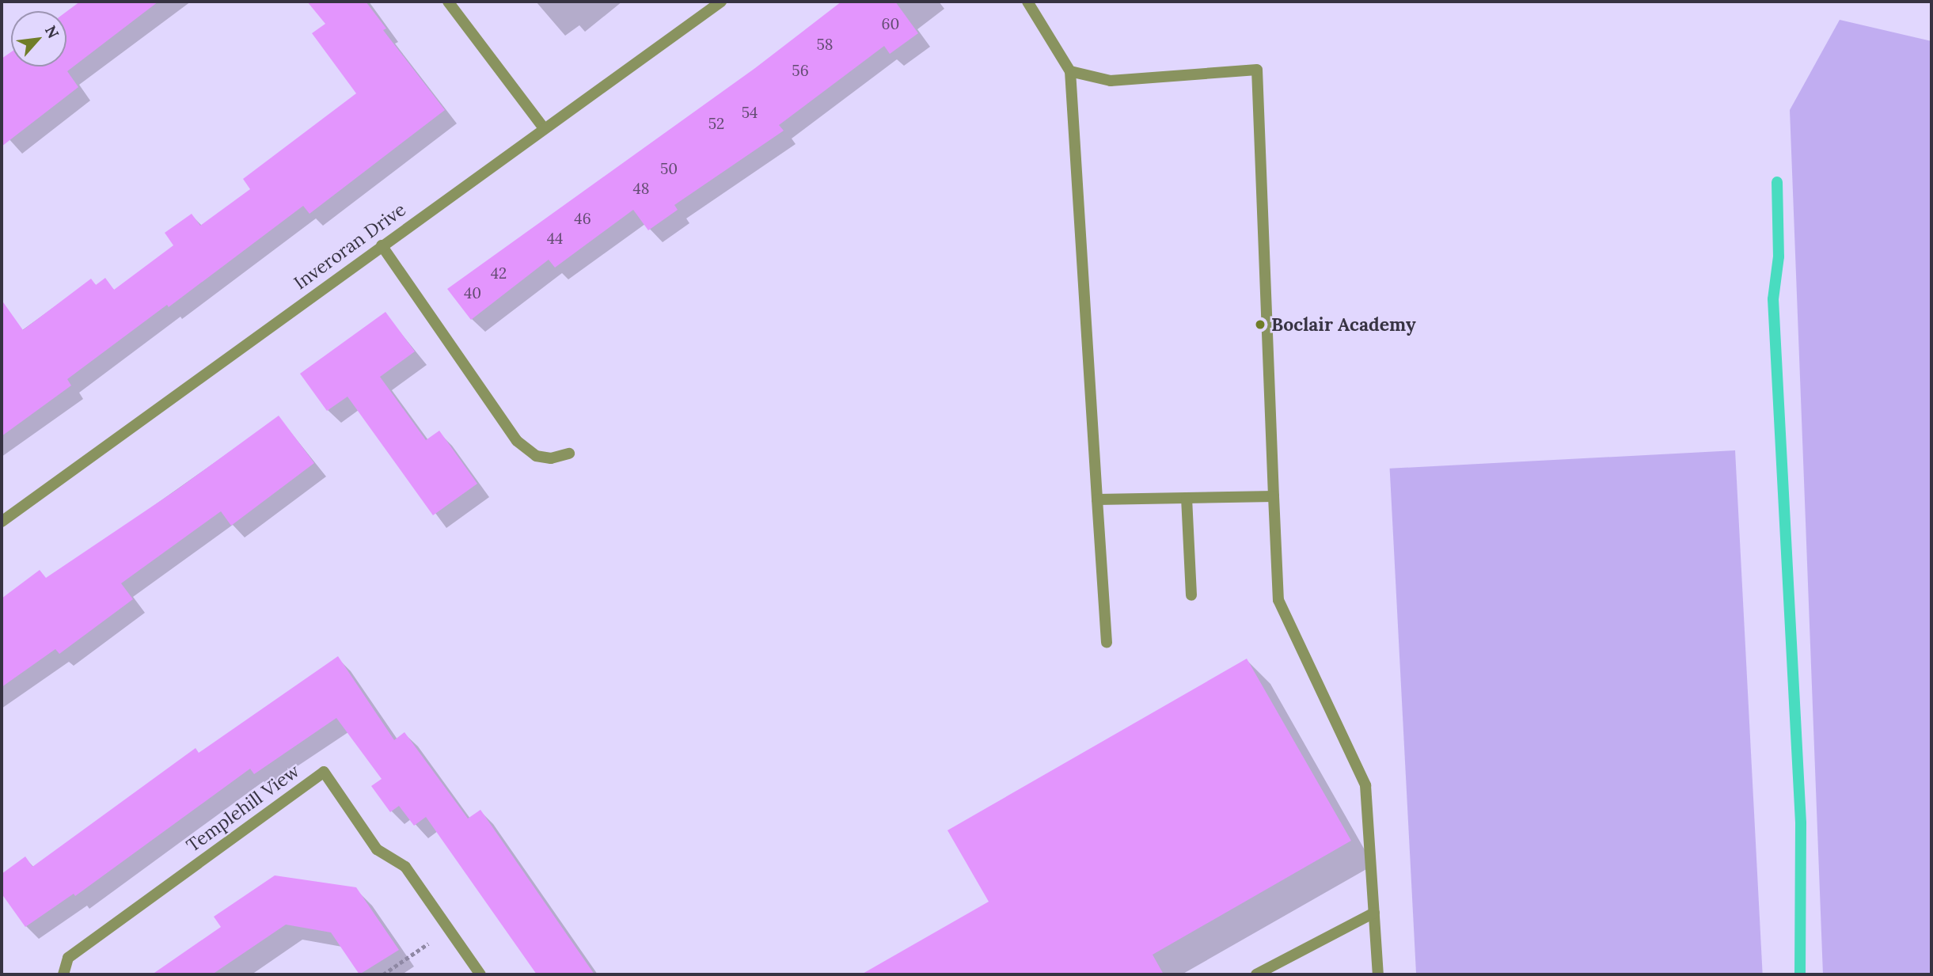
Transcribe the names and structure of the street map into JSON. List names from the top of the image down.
{
  "streets": {
    "street": ["Inveroran Drive", "Templehill View"]
  },
  "places": ["Boclair Academy"],
  "house_numbers": [
    "60",
    "58",
    "56",
    "54",
    "52",
    "50",
    "48",
    "46",
    "44",
    "42",
    "40"
  ],
  "north": "top right"
}
